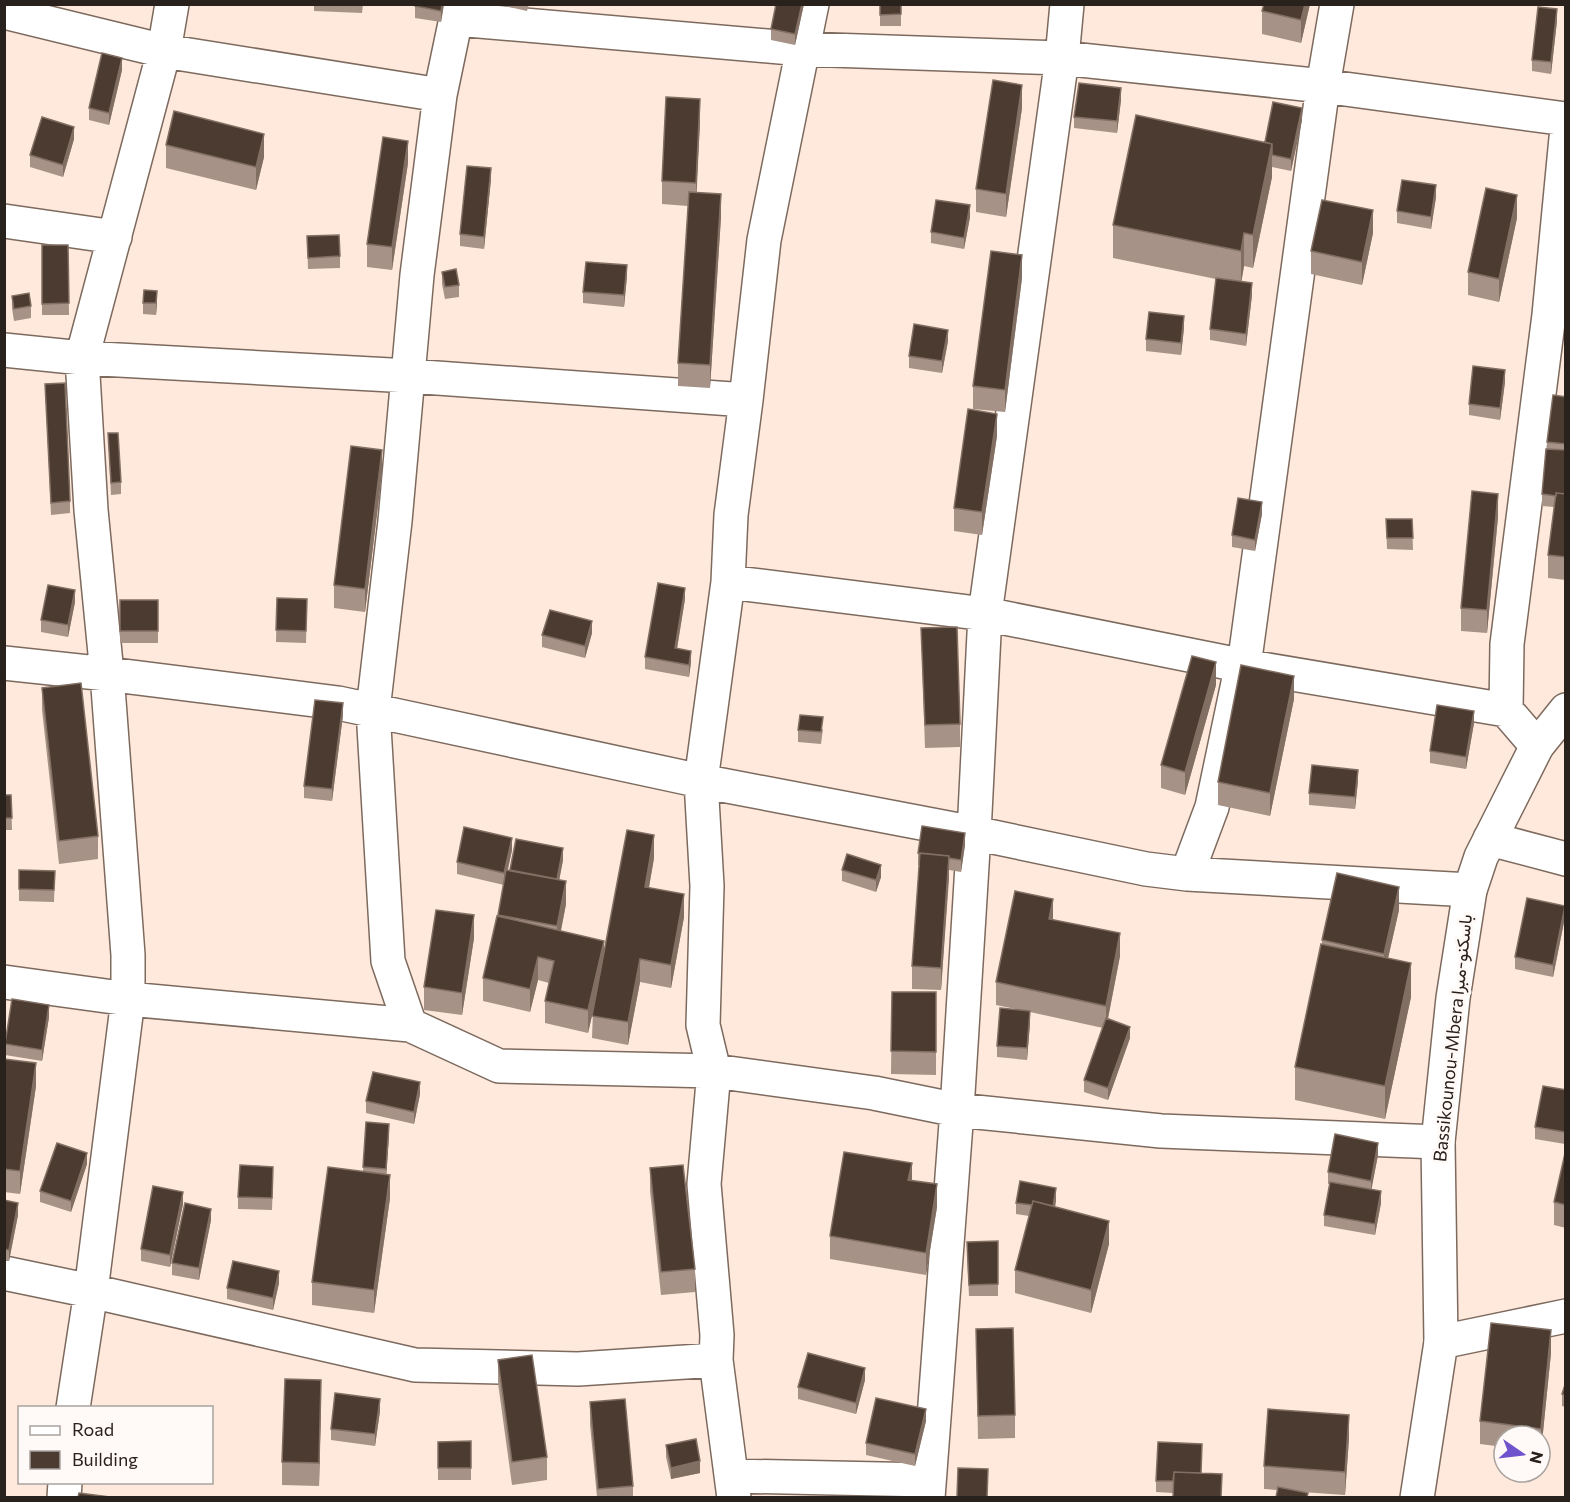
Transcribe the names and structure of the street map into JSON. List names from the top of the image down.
{
  "streets": {
    "street": ["Bassikounou-Mbera باسكنو-مبرا"]
  },
  "legend": ["Road", "Building"],
  "north": "right"
}
